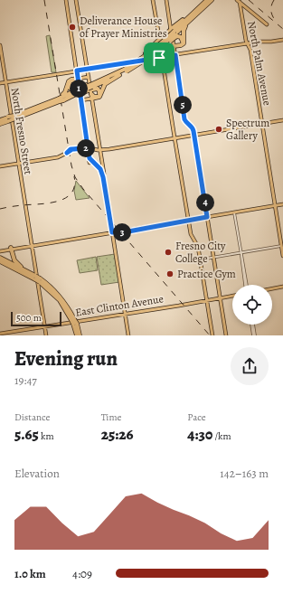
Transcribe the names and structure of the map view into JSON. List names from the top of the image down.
{
  "streets": {
    "main road": ["North Palm Avenue", "North Fresno Street", "East Clinton Avenue"]
  },
  "crossings": [
    ["North Fresno Street", "East Clinton Avenue"]
  ],
  "places": [
    "Deliverance House of Prayer Ministries",
    "Spectrum Gallery",
    "Fresno City College",
    "Practice Gym"
  ],
  "scale_bar": "500 m",
  "page": {
    "pins": [
      "1",
      "5",
      "2",
      "4",
      "3"
    ],
    "scale": "500 m",
    "heading": ["Evening run", "19:47"],
    "stats": [
      ["Distance", "5.65 km"],
      ["Time", "25:26"],
      ["Pace", "4:30 /km"]
    ],
    "chart": ["Elevation", "142–163 m"],
    "list": [
      {
        "name": "1.0 km",
        "note": "4:09"
      }
    ]
  }
}
